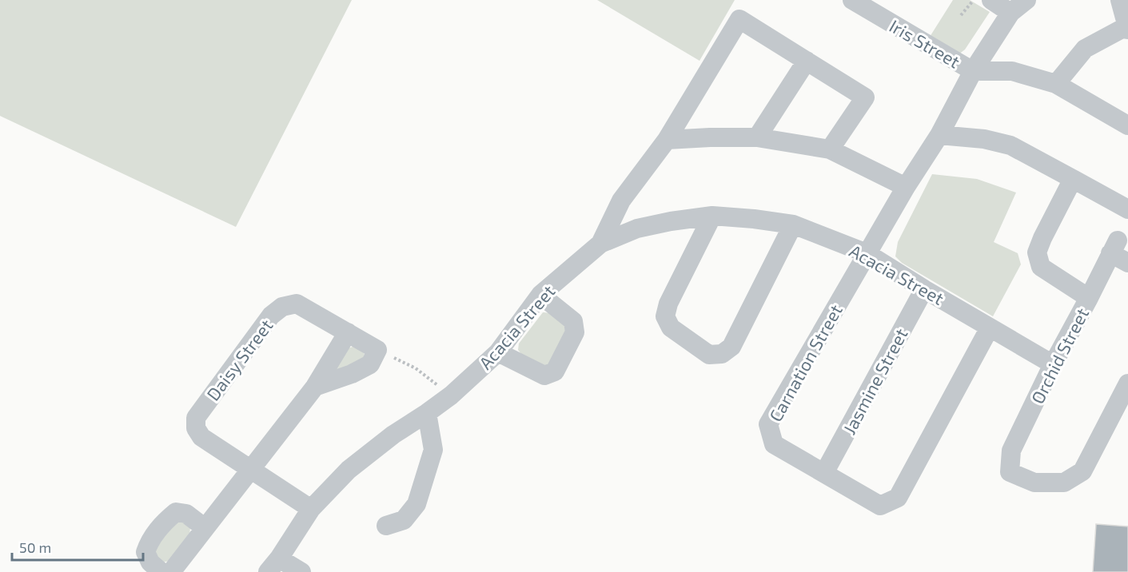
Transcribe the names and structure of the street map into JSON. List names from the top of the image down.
{
  "streets": {
    "street": [
      "Iris Street",
      "Acacia Street",
      "Orchid Street",
      "Daisy Street",
      "Carnation Street",
      "Jasmine Street"
    ]
  },
  "crossings": [
    ["Iris Street", "Carnation Street"],
    ["Acacia Street", "Orchid Street"],
    ["Acacia Street", "Daisy Street"],
    ["Acacia Street", "Carnation Street"],
    ["Acacia Street", "Jasmine Street"],
    ["Carnation Street", "Jasmine Street"]
  ],
  "scale_bar": "50 m"
}
